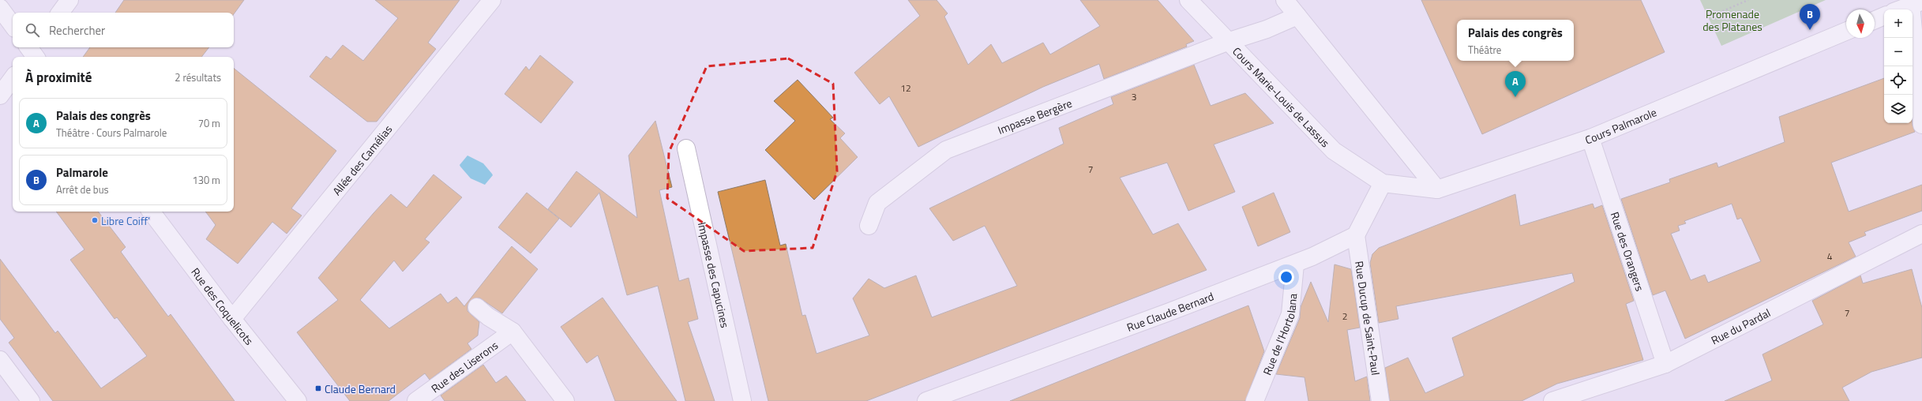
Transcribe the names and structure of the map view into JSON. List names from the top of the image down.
{
  "streets": {
    "street": [
      "Cours Marie-Louis de Lassus",
      "Impasse Bergère",
      "Cours Palmarole",
      "Allée des Camélias",
      "Rue des Orangers",
      "Impasse des Capucines",
      "Rue des Coquelicots",
      "Rue Claude Bernard",
      "Rue Ducup de Saint-Paul",
      "Rue du Pardal",
      "Rue de l'Hortolana",
      "Rue des Liserons"
    ]
  },
  "crossings": [
    ["Cours Marie-Louis de Lassus", "Impasse Bergère"],
    ["Cours Marie-Louis de Lassus", "Cours Palmarole"],
    ["Cours Palmarole", "Rue des Orangers"],
    ["Allée des Camélias", "Rue des Coquelicots"],
    ["Rue des Orangers", "Rue du Pardal"],
    ["Rue Claude Bernard", "Rue Ducup de Saint-Paul"],
    ["Rue Claude Bernard", "Rue de l'Hortolana"]
  ],
  "parks": ["Promenade des Platanes"],
  "places": {
    "other": ["Libre Coiff'"],
    "transit": ["Claude Bernard"]
  },
  "house_numbers": [
    "12",
    "3",
    "7",
    "4",
    "7",
    "2"
  ],
  "north": "bottom",
  "page": {
    "pins": ["B", "A"],
    "map_buttons": ["+", "−"],
    "search": "Rechercher",
    "popup": ["Palais des congrès", "Théâtre"],
    "heading": ["À proximité", "2 résultats"],
    "list": [
      {
        "mark": "A",
        "name": "Palais des congrès",
        "note": "Théâtre · Cours Palmarole",
        "value": "70 m"
      },
      {
        "mark": "B",
        "name": "Palmarole",
        "note": "Arrêt de bus",
        "value": "130 m"
      }
    ]
  }
}
